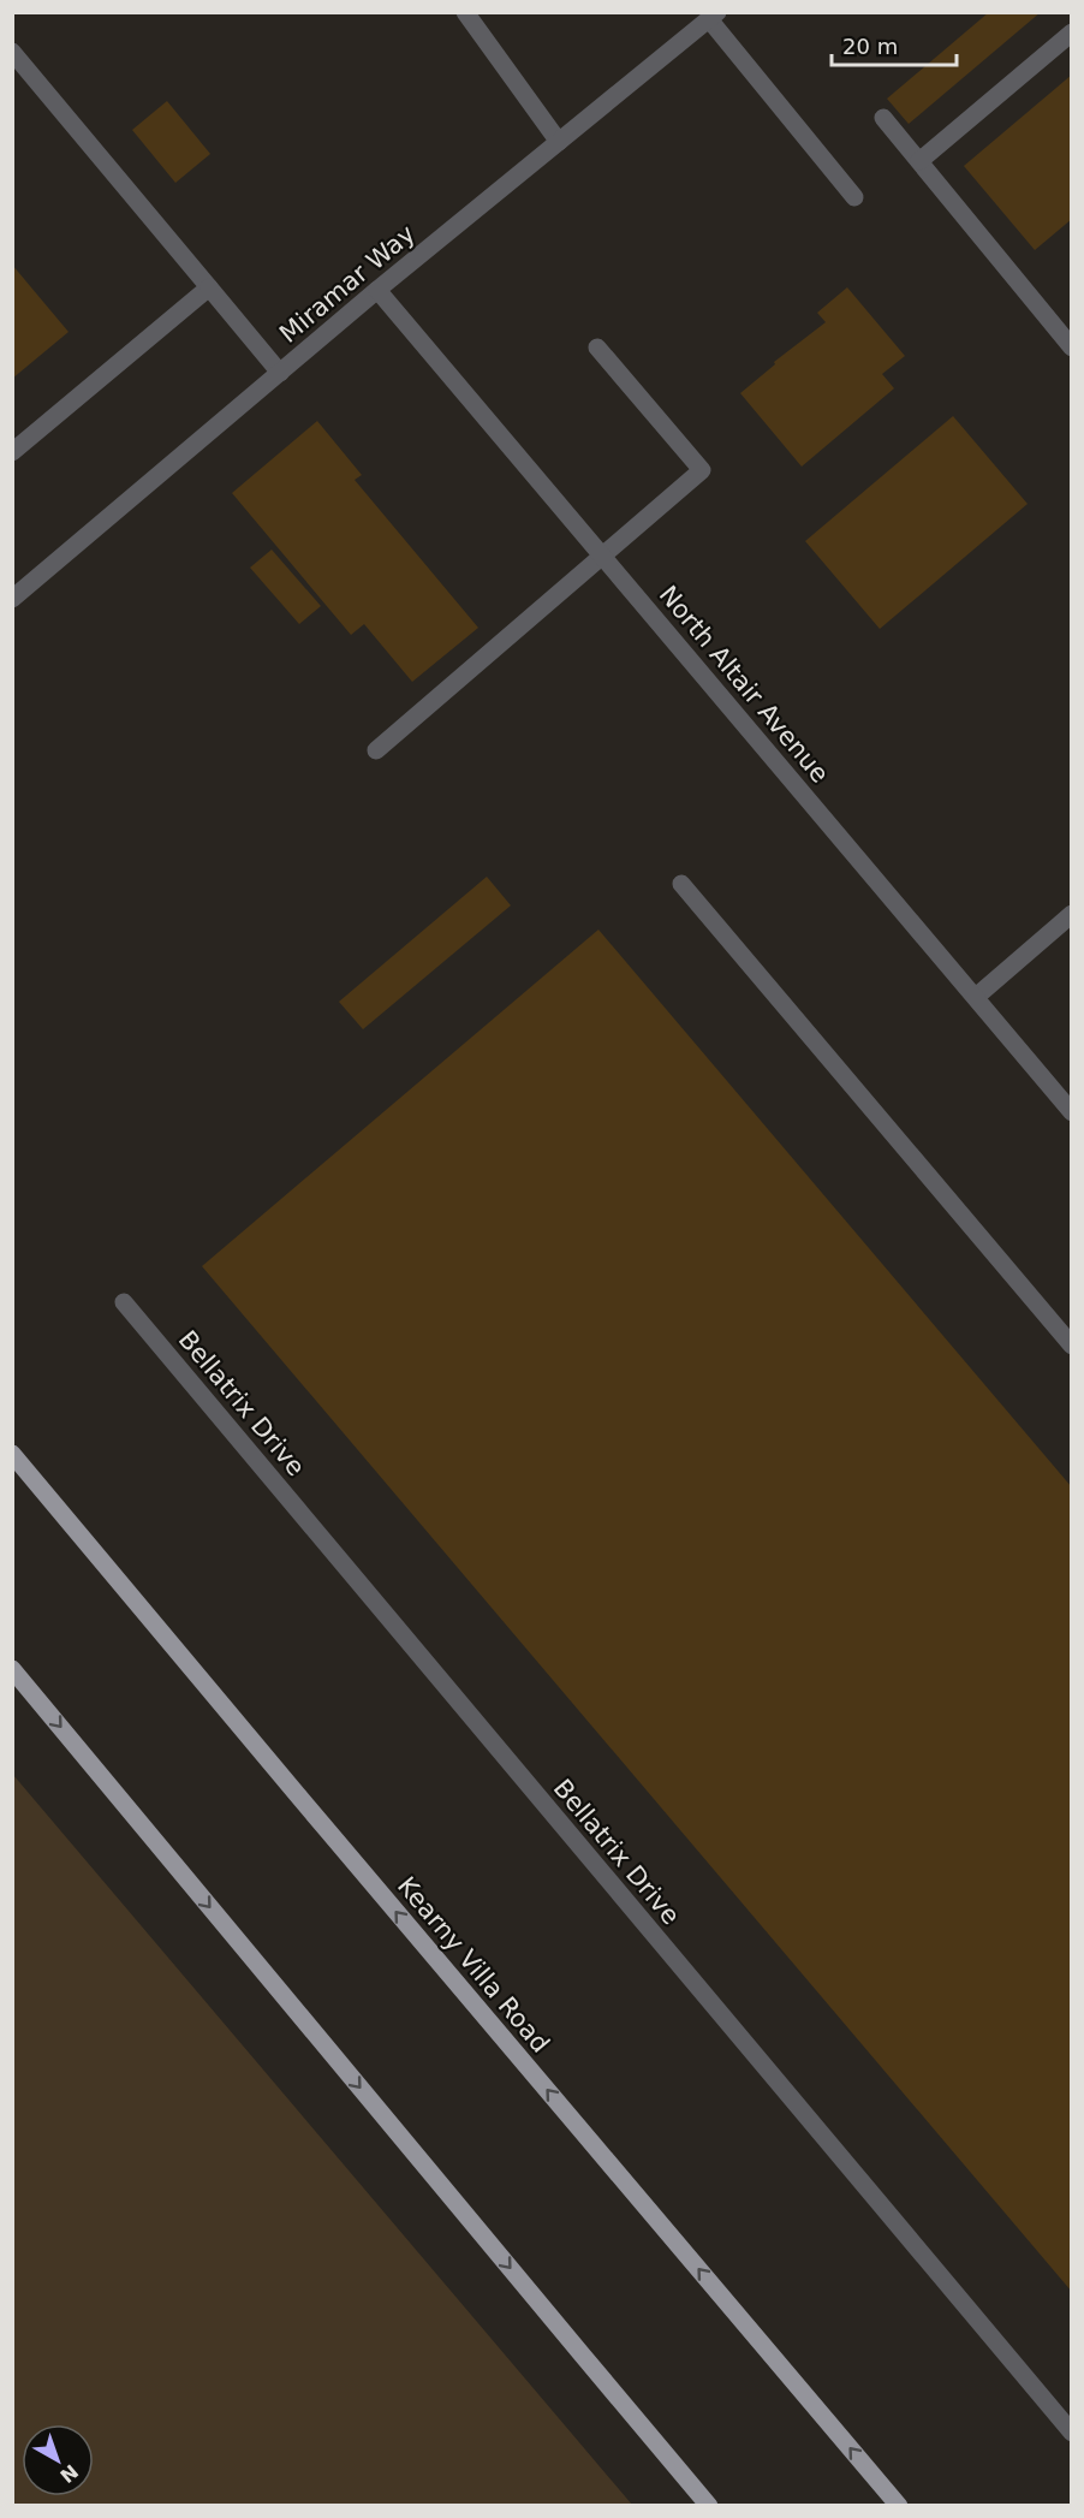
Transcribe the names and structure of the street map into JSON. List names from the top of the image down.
{
  "streets": {
    "main road": ["Kearny Villa Road"],
    "street": ["Miramar Way", "North Altair Avenue", "Bellatrix Drive"]
  },
  "crossings": [
    ["Miramar Way", "North Altair Avenue"]
  ],
  "scale_bar": "20 m",
  "north": "bottom right"
}
